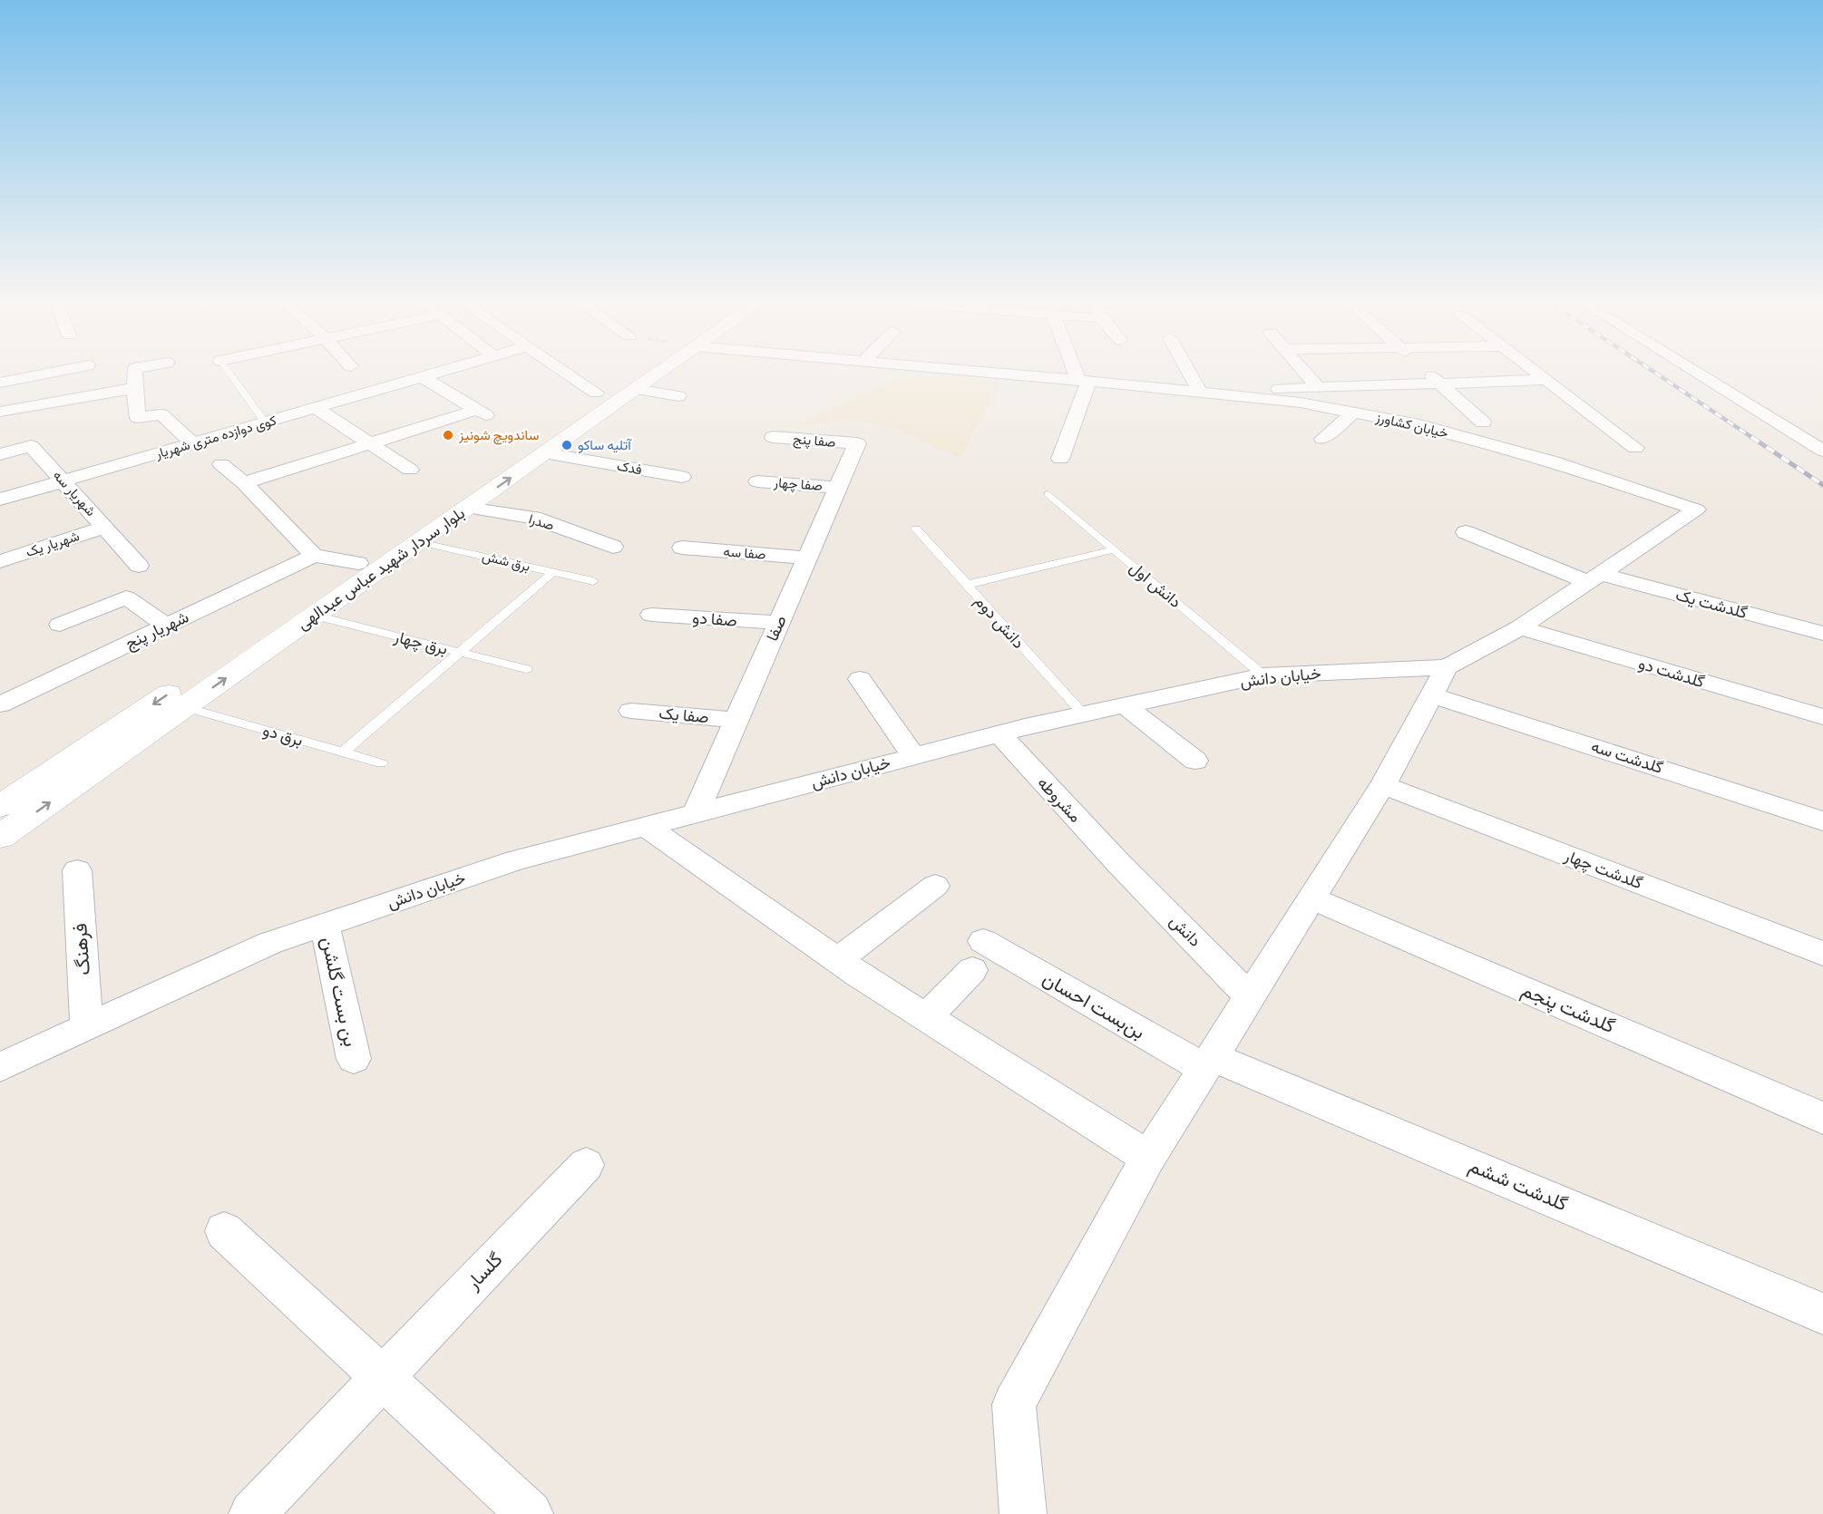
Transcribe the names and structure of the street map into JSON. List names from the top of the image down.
{
  "streets": {
    "street": [
      "خیابان کشاورز",
      "کوی دوازده متری شهریار",
      "صفا پنج",
      "فدک",
      "صفا چهار",
      "شهریار سه",
      "صدرا",
      "شهریار یک",
      "صفا سه",
      "بلوار سردار شهید عباس عبدالهی",
      "گلدشت یک",
      "صفا دو",
      "صفا",
      "شهریار پنج",
      "گلدشت دو",
      "خیابان دانش",
      "صفا یک",
      "گلدشت سه",
      "مشروطه",
      "گلدشت چهار",
      "دانش",
      "فرهنگ",
      "بن بست گلشن",
      "بن‌بست احسان",
      "گلدشت پنجم",
      "گلدشت ششم",
      "گلسار"
    ],
    "lane": [
      "برق شش",
      "دانش اول",
      "دانش دوم",
      "برق چهار",
      "برق دو"
    ]
  },
  "crossings": [
    ["خیابان کشاورز", "خیابان دانش"],
    ["کوی دوازده متری شهریار", "شهریار سه"],
    ["صفا پنج", "صفا"],
    ["فدک", "بلوار سردار شهید عباس عبدالهی"],
    ["صفا چهار", "صفا"],
    ["شهریار سه", "شهریار یک"],
    ["صدرا", "بلوار سردار شهید عباس عبدالهی"],
    ["صفا سه", "صفا"],
    ["برق شش", "بلوار سردار شهید عباس عبدالهی"],
    ["بلوار سردار شهید عباس عبدالهی", "برق چهار"],
    ["بلوار سردار شهید عباس عبدالهی", "برق دو"],
    ["دانش اول", "خیابان دانش"],
    ["گلدشت یک", "خیابان دانش"],
    ["صفا دو", "صفا"],
    ["دانش دوم", "خیابان دانش"],
    ["صفا", "خیابان دانش"],
    ["صفا", "صفا یک"],
    ["گلدشت دو", "خیابان دانش"],
    ["خیابان دانش", "گلدشت سه"],
    ["خیابان دانش", "مشروطه"],
    ["خیابان دانش", "فرهنگ"],
    ["خیابان دانش", "بن بست گلشن"],
    ["مشروطه", "دانش"],
    ["بن‌بست احسان", "گلدشت ششم"]
  ],
  "places": ["ساندویچ شونیز", "آتلیه ساکو"]
}
